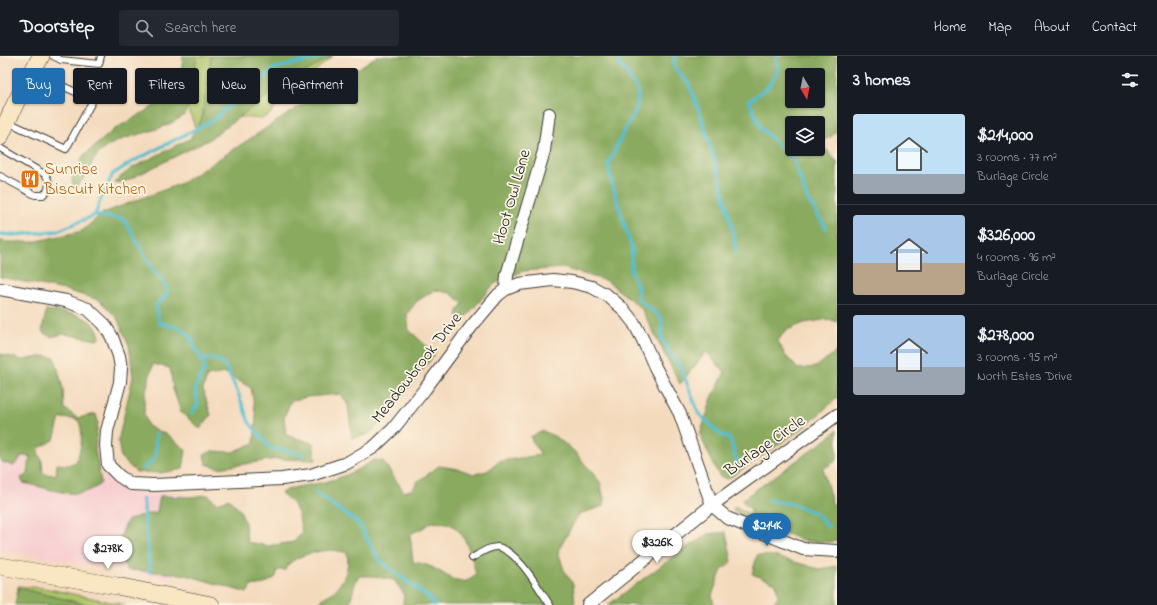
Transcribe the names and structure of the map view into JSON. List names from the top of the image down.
{
  "streets": {
    "street": ["Hoot Owl Lane", "Meadowbrook Drive", "Burlage Circle"]
  },
  "crossings": [
    ["Hoot Owl Lane", "Meadowbrook Drive"],
    ["Meadowbrook Drive", "Burlage Circle"]
  ],
  "places": {
    "restaurant": ["Sunrise Biscuit Kitchen"]
  },
  "north": "bottom",
  "page": {
    "header": "Doorstep",
    "search": "Search here",
    "nav": [
      "Home",
      "Map",
      "About",
      "Contact"
    ],
    "heading": "3 homes",
    "chip": [
      "Buy",
      "Rent",
      "Filters",
      "New",
      "Apartment"
    ],
    "list": [
      {
        "name": "$214,000",
        "note": "3 rooms · 77 m² · Burlage Circle"
      },
      {
        "name": "$326,000",
        "note": "4 rooms · 96 m² · Burlage Circle"
      },
      {
        "name": "$278,000",
        "note": "3 rooms · 95 m² · North Estes Drive"
      }
    ],
    "price": ["$214K", "$326K", "$278K"]
  }
}
